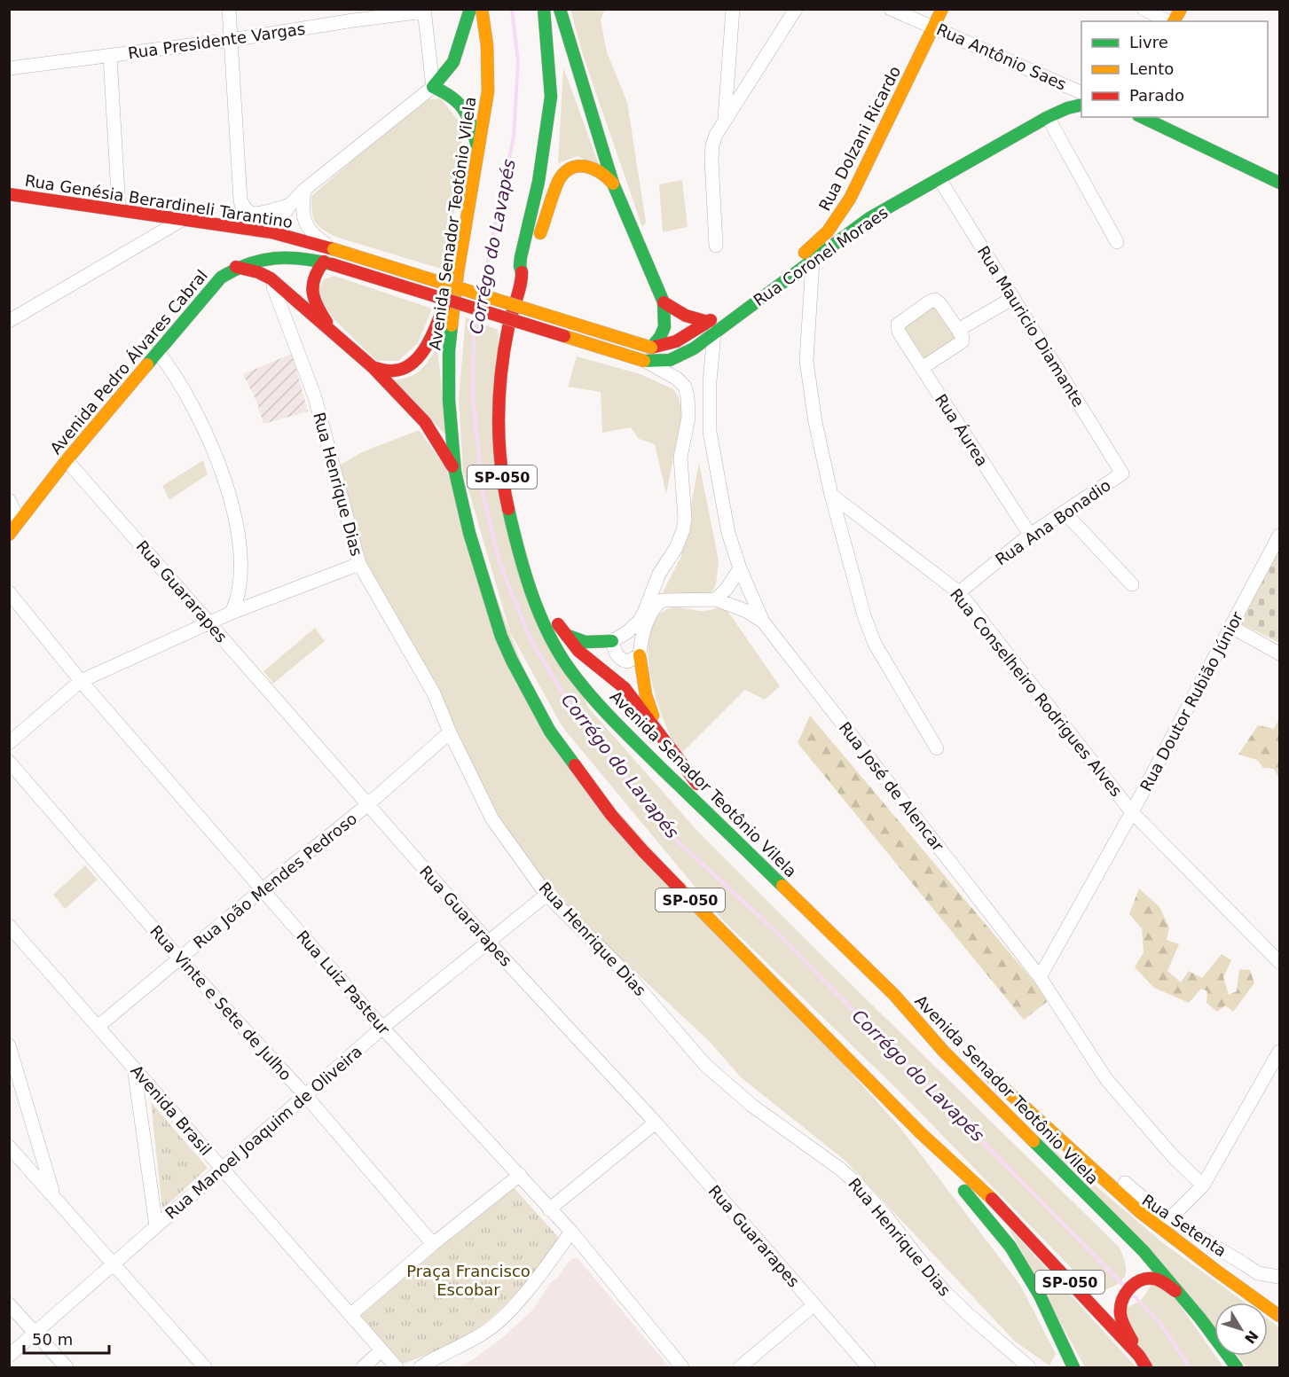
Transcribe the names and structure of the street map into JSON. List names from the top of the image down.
{
  "streets": {
    "main road": [
      "Rua Dolzani Ricardo",
      "Rua Genésia Berardineli Tarantino",
      "Avenida Senador Teotônio Vilela",
      "Rua Coronel Moraes",
      "Avenida Pedro Álvares Cabral",
      "SP-050"
    ],
    "street": [
      "Rua Presidente Vargas",
      "Rua Antônio Saes",
      "Rua Mauricio Diamante",
      "Rua Áurea",
      "Rua Henrique Dias",
      "Rua Ana Bonadio",
      "Rua Guararapes",
      "Rua Conselheiro Rodrigues Alves",
      "Rua Doutor Rubião Júnior",
      "Rua José de Alencar",
      "Rua João Mendes Pedroso",
      "Rua Luiz Pasteur",
      "Rua Vinte e Sete de Julho",
      "Avenida Brasil",
      "Rua Manoel Joaquim de Oliveira",
      "Rua Setenta"
    ]
  },
  "crossings": [
    ["Rua Antônio Saes", "Rua Dolzani Ricardo"],
    ["Rua Dolzani Ricardo", "Rua Genésia Berardineli Tarantino"],
    ["Rua Dolzani Ricardo", "Rua Coronel Moraes"],
    ["Rua Dolzani Ricardo", "Rua José de Alencar"],
    ["Rua Coronel Moraes", "Rua Mauricio Diamante"],
    ["Rua Coronel Moraes", "Avenida Pedro Álvares Cabral"],
    ["Rua Coronel Moraes", "Rua José de Alencar"],
    ["Rua Mauricio Diamante", "Rua Ana Bonadio"],
    ["Avenida Pedro Álvares Cabral", "Rua Guararapes"],
    ["Rua Áurea", "Rua Ana Bonadio"],
    ["Rua Henrique Dias", "Rua João Mendes Pedroso"],
    ["Rua Henrique Dias", "Rua Manoel Joaquim de Oliveira"],
    ["Rua Ana Bonadio", "Rua Conselheiro Rodrigues Alves"],
    ["Rua Guararapes", "Rua João Mendes Pedroso"],
    ["Rua Guararapes", "Rua Manoel Joaquim de Oliveira"],
    ["Rua Conselheiro Rodrigues Alves", "Rua Doutor Rubião Júnior"],
    ["Rua Doutor Rubião Júnior", "Rua José de Alencar"],
    ["Rua João Mendes Pedroso", "Rua Luiz Pasteur"],
    ["Rua João Mendes Pedroso", "Rua Vinte e Sete de Julho"],
    ["Rua João Mendes Pedroso", "Avenida Brasil"],
    ["Rua Luiz Pasteur", "Rua Manoel Joaquim de Oliveira"],
    ["Rua Vinte e Sete de Julho", "Rua Manoel Joaquim de Oliveira"],
    ["Avenida Brasil", "Rua Manoel Joaquim de Oliveira"]
  ],
  "water": ["Corrégo do Lavapés"],
  "parks": ["Praça Francisco Escobar"],
  "legend": ["Livre", "Lento", "Parado"],
  "scale_bar": "50 m",
  "north": "bottom right"
}
